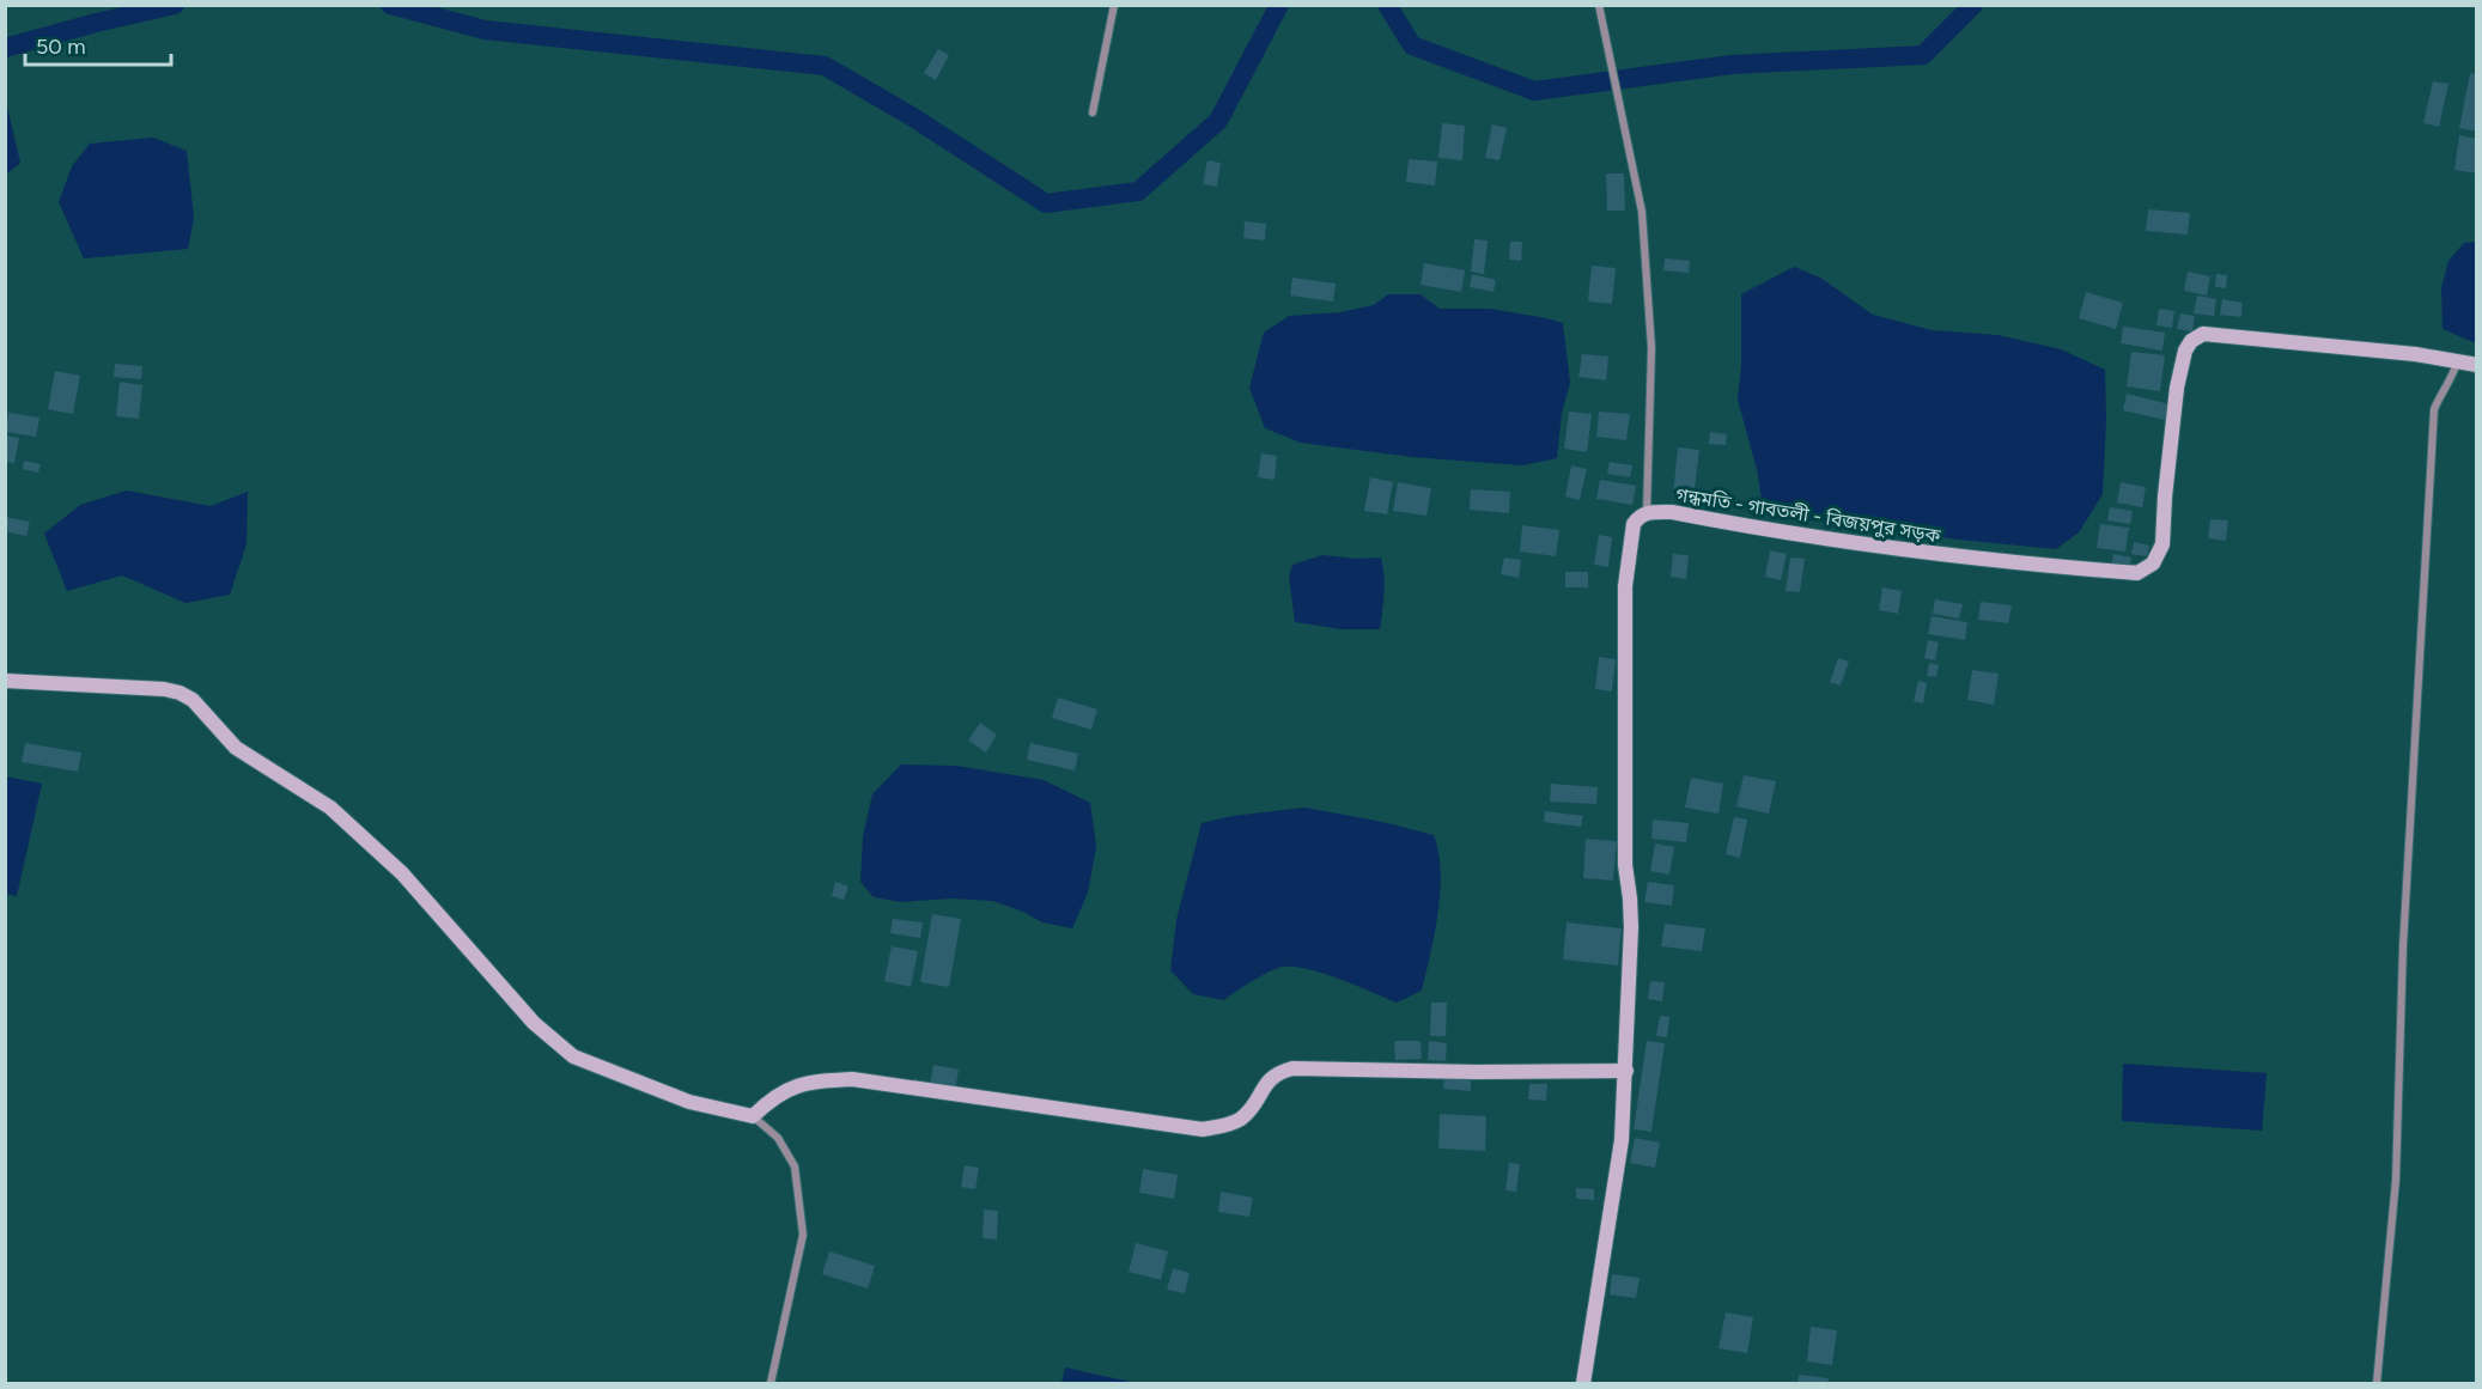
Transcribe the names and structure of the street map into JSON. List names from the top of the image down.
{
  "streets": {
    "main road": ["গন্ধমতি - গাবতলী - বিজয়পুর সড়ক"]
  },
  "scale_bar": "50 m"
}
